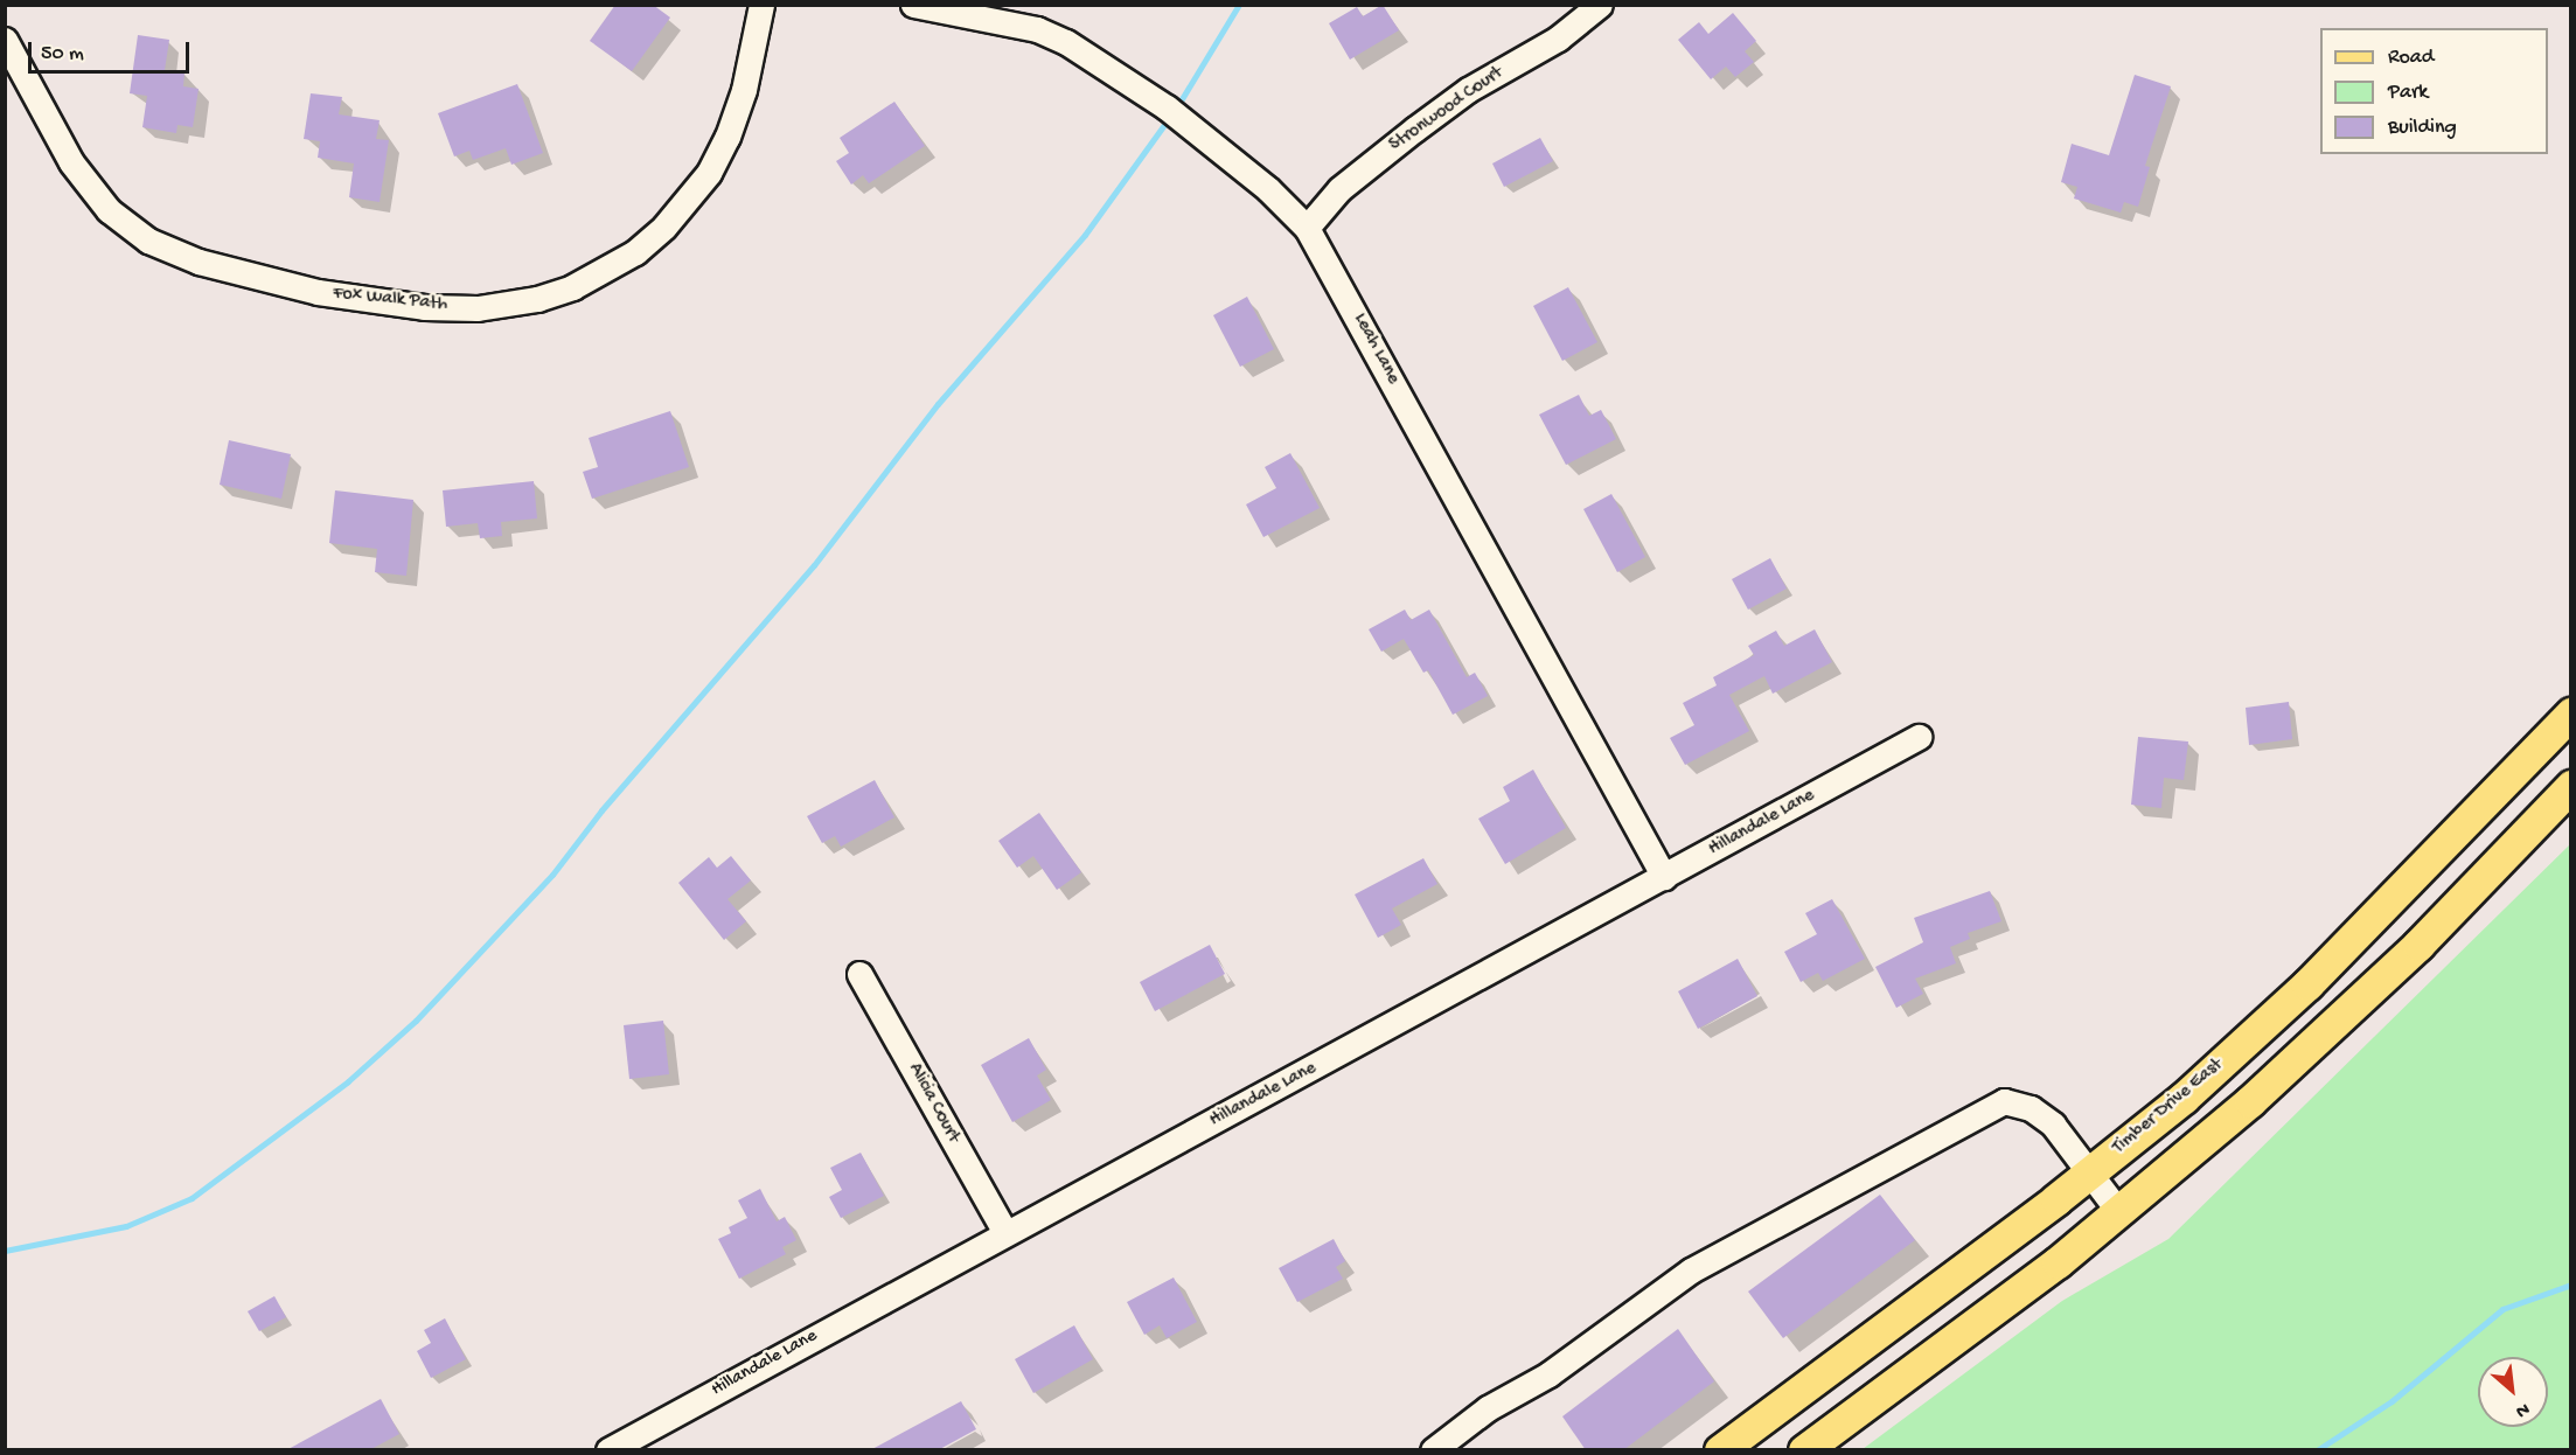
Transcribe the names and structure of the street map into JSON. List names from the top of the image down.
{
  "streets": {
    "main road": ["Timber Drive East"],
    "street": [
      "Stronwood Court",
      "Fox Walk Path",
      "Leah Lane",
      "Hillandale Lane",
      "Alicia Court"
    ]
  },
  "crossings": [
    ["Stronwood Court", "Leah Lane"],
    ["Leah Lane", "Hillandale Lane"],
    ["Hillandale Lane", "Alicia Court"]
  ],
  "legend": ["Road", "Park", "Building"],
  "scale_bar": "50 m",
  "north": "bottom right"
}
